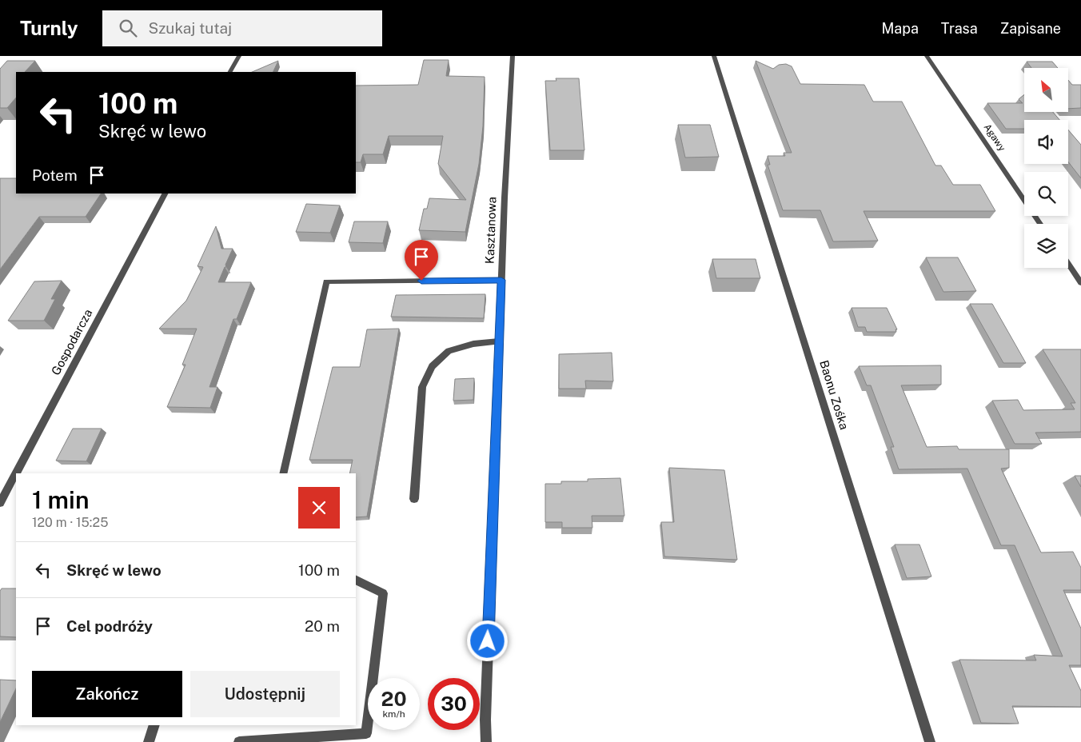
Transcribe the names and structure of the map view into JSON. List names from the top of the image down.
{
  "streets": {
    "street": [
      "Agawy",
      "Kasztanowa",
      "Gospodarcza",
      "Baonu Zośka"
    ]
  },
  "north": "top left",
  "page": {
    "header": "Turnly",
    "search": "Szukaj tutaj",
    "nav": ["Mapa", "Trasa", "Zapisane"],
    "turn": ["100 m", "Skręć w lewo"],
    "then": "Potem",
    "heading": ["1 min", "120 m · 15:25"],
    "list": [
      {
        "name": "Skręć w lewo",
        "value": "100 m"
      },
      {
        "name": "Cel podróży",
        "value": "20 m"
      }
    ],
    "buttons": ["Zakończ", "Udostępnij"],
    "speed": "20 km/h",
    "limit": "30"
  }
}
